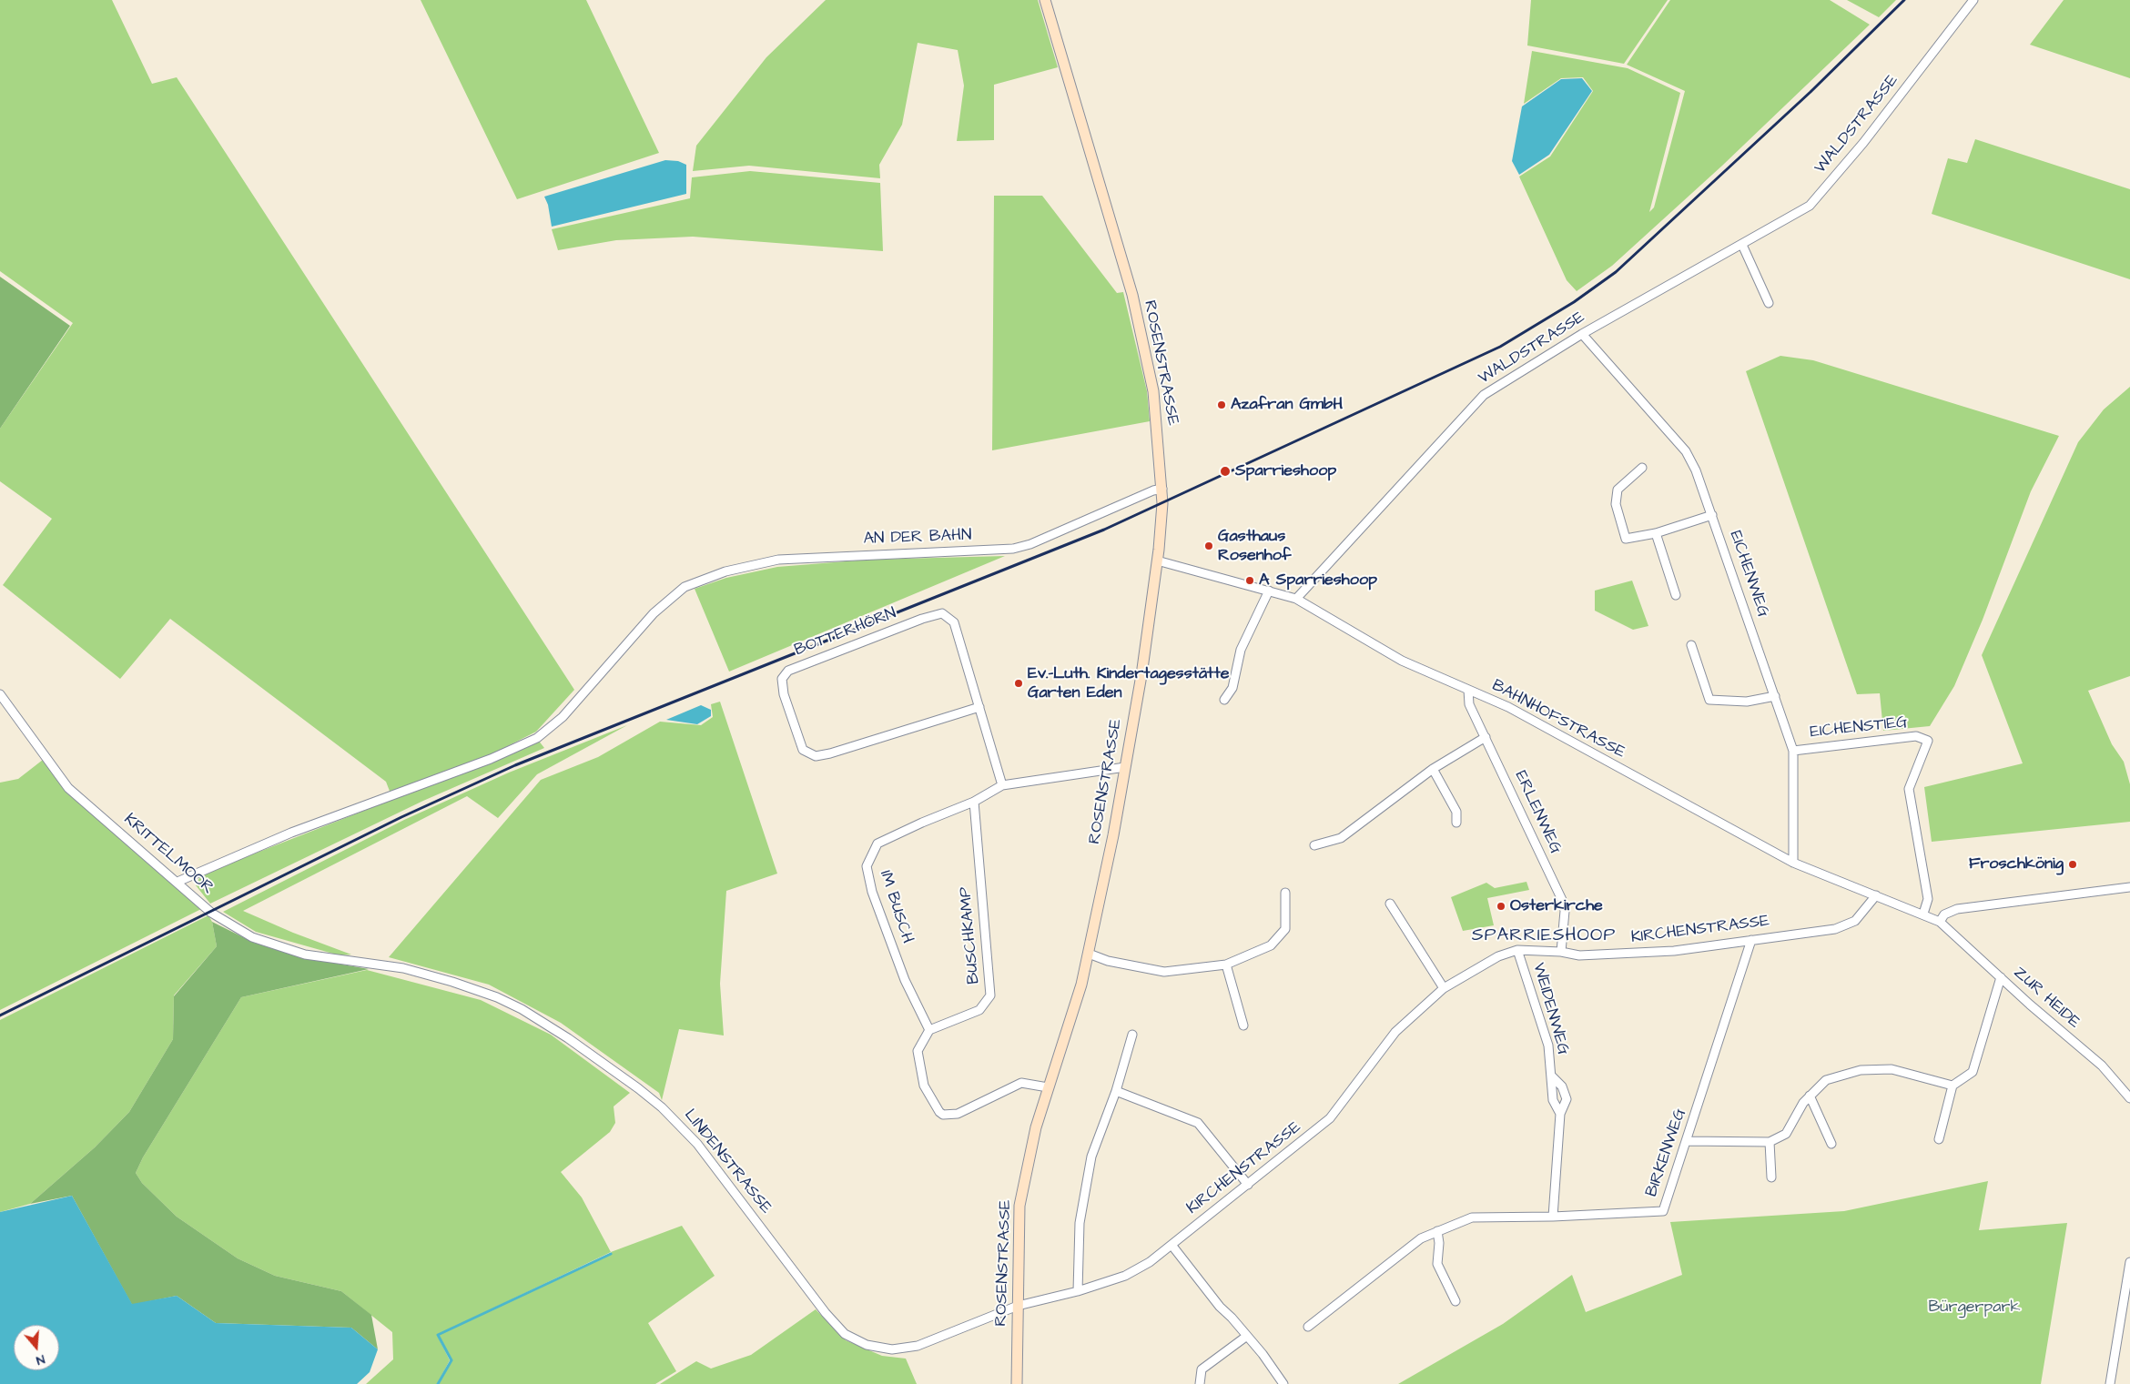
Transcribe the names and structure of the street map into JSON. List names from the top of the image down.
{
  "streets": {
    "main road": ["ROSENSTRASSE"],
    "street": [
      "WALDSTRASSE",
      "AN DER BAHN",
      "EICHENWEG",
      "BOTTERHÖRN",
      "BAHNHOFSTRASSE",
      "EICHENSTIEG",
      "ERLENWEG",
      "KRITTELMOOR",
      "IM BUSCH",
      "KIRCHENSTRASSE",
      "BUSCHKAMP",
      "ZUR HEIDE",
      "WEIDENWEG",
      "BIRKENWEG",
      "LINDENSTRASSE"
    ]
  },
  "crossings": [
    ["WALDSTRASSE", "EICHENWEG"],
    ["WALDSTRASSE", "BAHNHOFSTRASSE"],
    ["ROSENSTRASSE", "AN DER BAHN"],
    ["ROSENSTRASSE", "BAHNHOFSTRASSE"],
    ["ROSENSTRASSE", "IM BUSCH"],
    ["ROSENSTRASSE", "KIRCHENSTRASSE"],
    ["ROSENSTRASSE", "LINDENSTRASSE"],
    ["AN DER BAHN", "KRITTELMOOR"],
    ["EICHENWEG", "BAHNHOFSTRASSE"],
    ["EICHENWEG", "EICHENSTIEG"],
    ["BOTTERHÖRN", "IM BUSCH"],
    ["BAHNHOFSTRASSE", "EICHENSTIEG"],
    ["BAHNHOFSTRASSE", "ERLENWEG"],
    ["BAHNHOFSTRASSE", "KIRCHENSTRASSE"],
    ["BAHNHOFSTRASSE", "ZUR HEIDE"],
    ["ERLENWEG", "KIRCHENSTRASSE"],
    ["KRITTELMOOR", "LINDENSTRASSE"],
    ["IM BUSCH", "BUSCHKAMP"],
    ["KIRCHENSTRASSE", "WEIDENWEG"],
    ["KIRCHENSTRASSE", "BIRKENWEG"],
    ["KIRCHENSTRASSE", "LINDENSTRASSE"],
    ["WEIDENWEG", "BIRKENWEG"]
  ],
  "districts": ["SPARRIESHOOP"],
  "parks": ["Bürgerpark"],
  "places": [
    "Azafran GmbH",
    "Sparrieshoop",
    "Gasthaus Rosenhof",
    "A Sparrieshoop",
    "Ev.-Luth. Kindertagesstätte Garten Eden",
    "Froschkönig",
    "Osterkirche"
  ],
  "north": "bottom"
}
